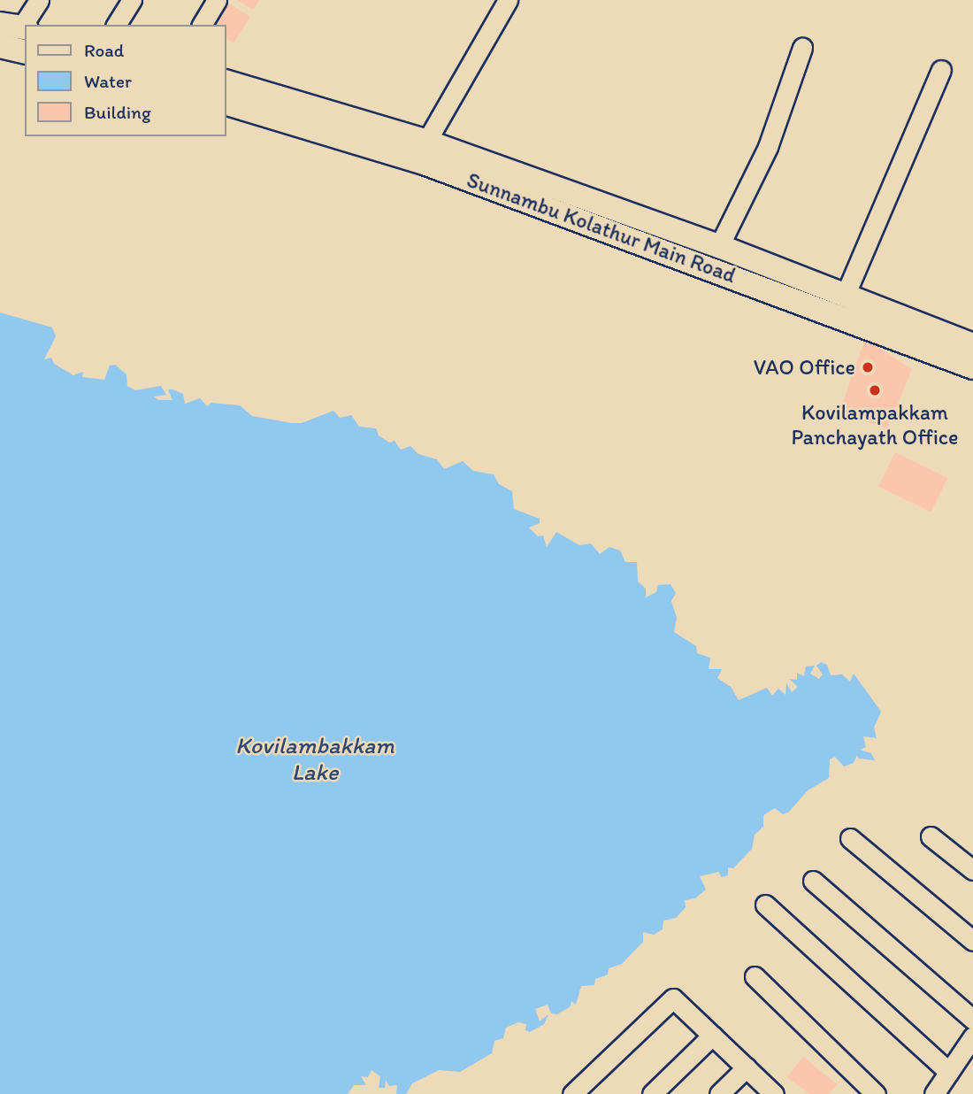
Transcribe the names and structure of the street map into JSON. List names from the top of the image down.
{
  "streets": {
    "street": ["Sunnambu Kolathur Main Road"]
  },
  "water": ["Kovilambakkam Lake"],
  "places": ["VAO Office", "Kovilampakkam Panchayath Office"],
  "legend": ["Road", "Water", "Building"]
}
